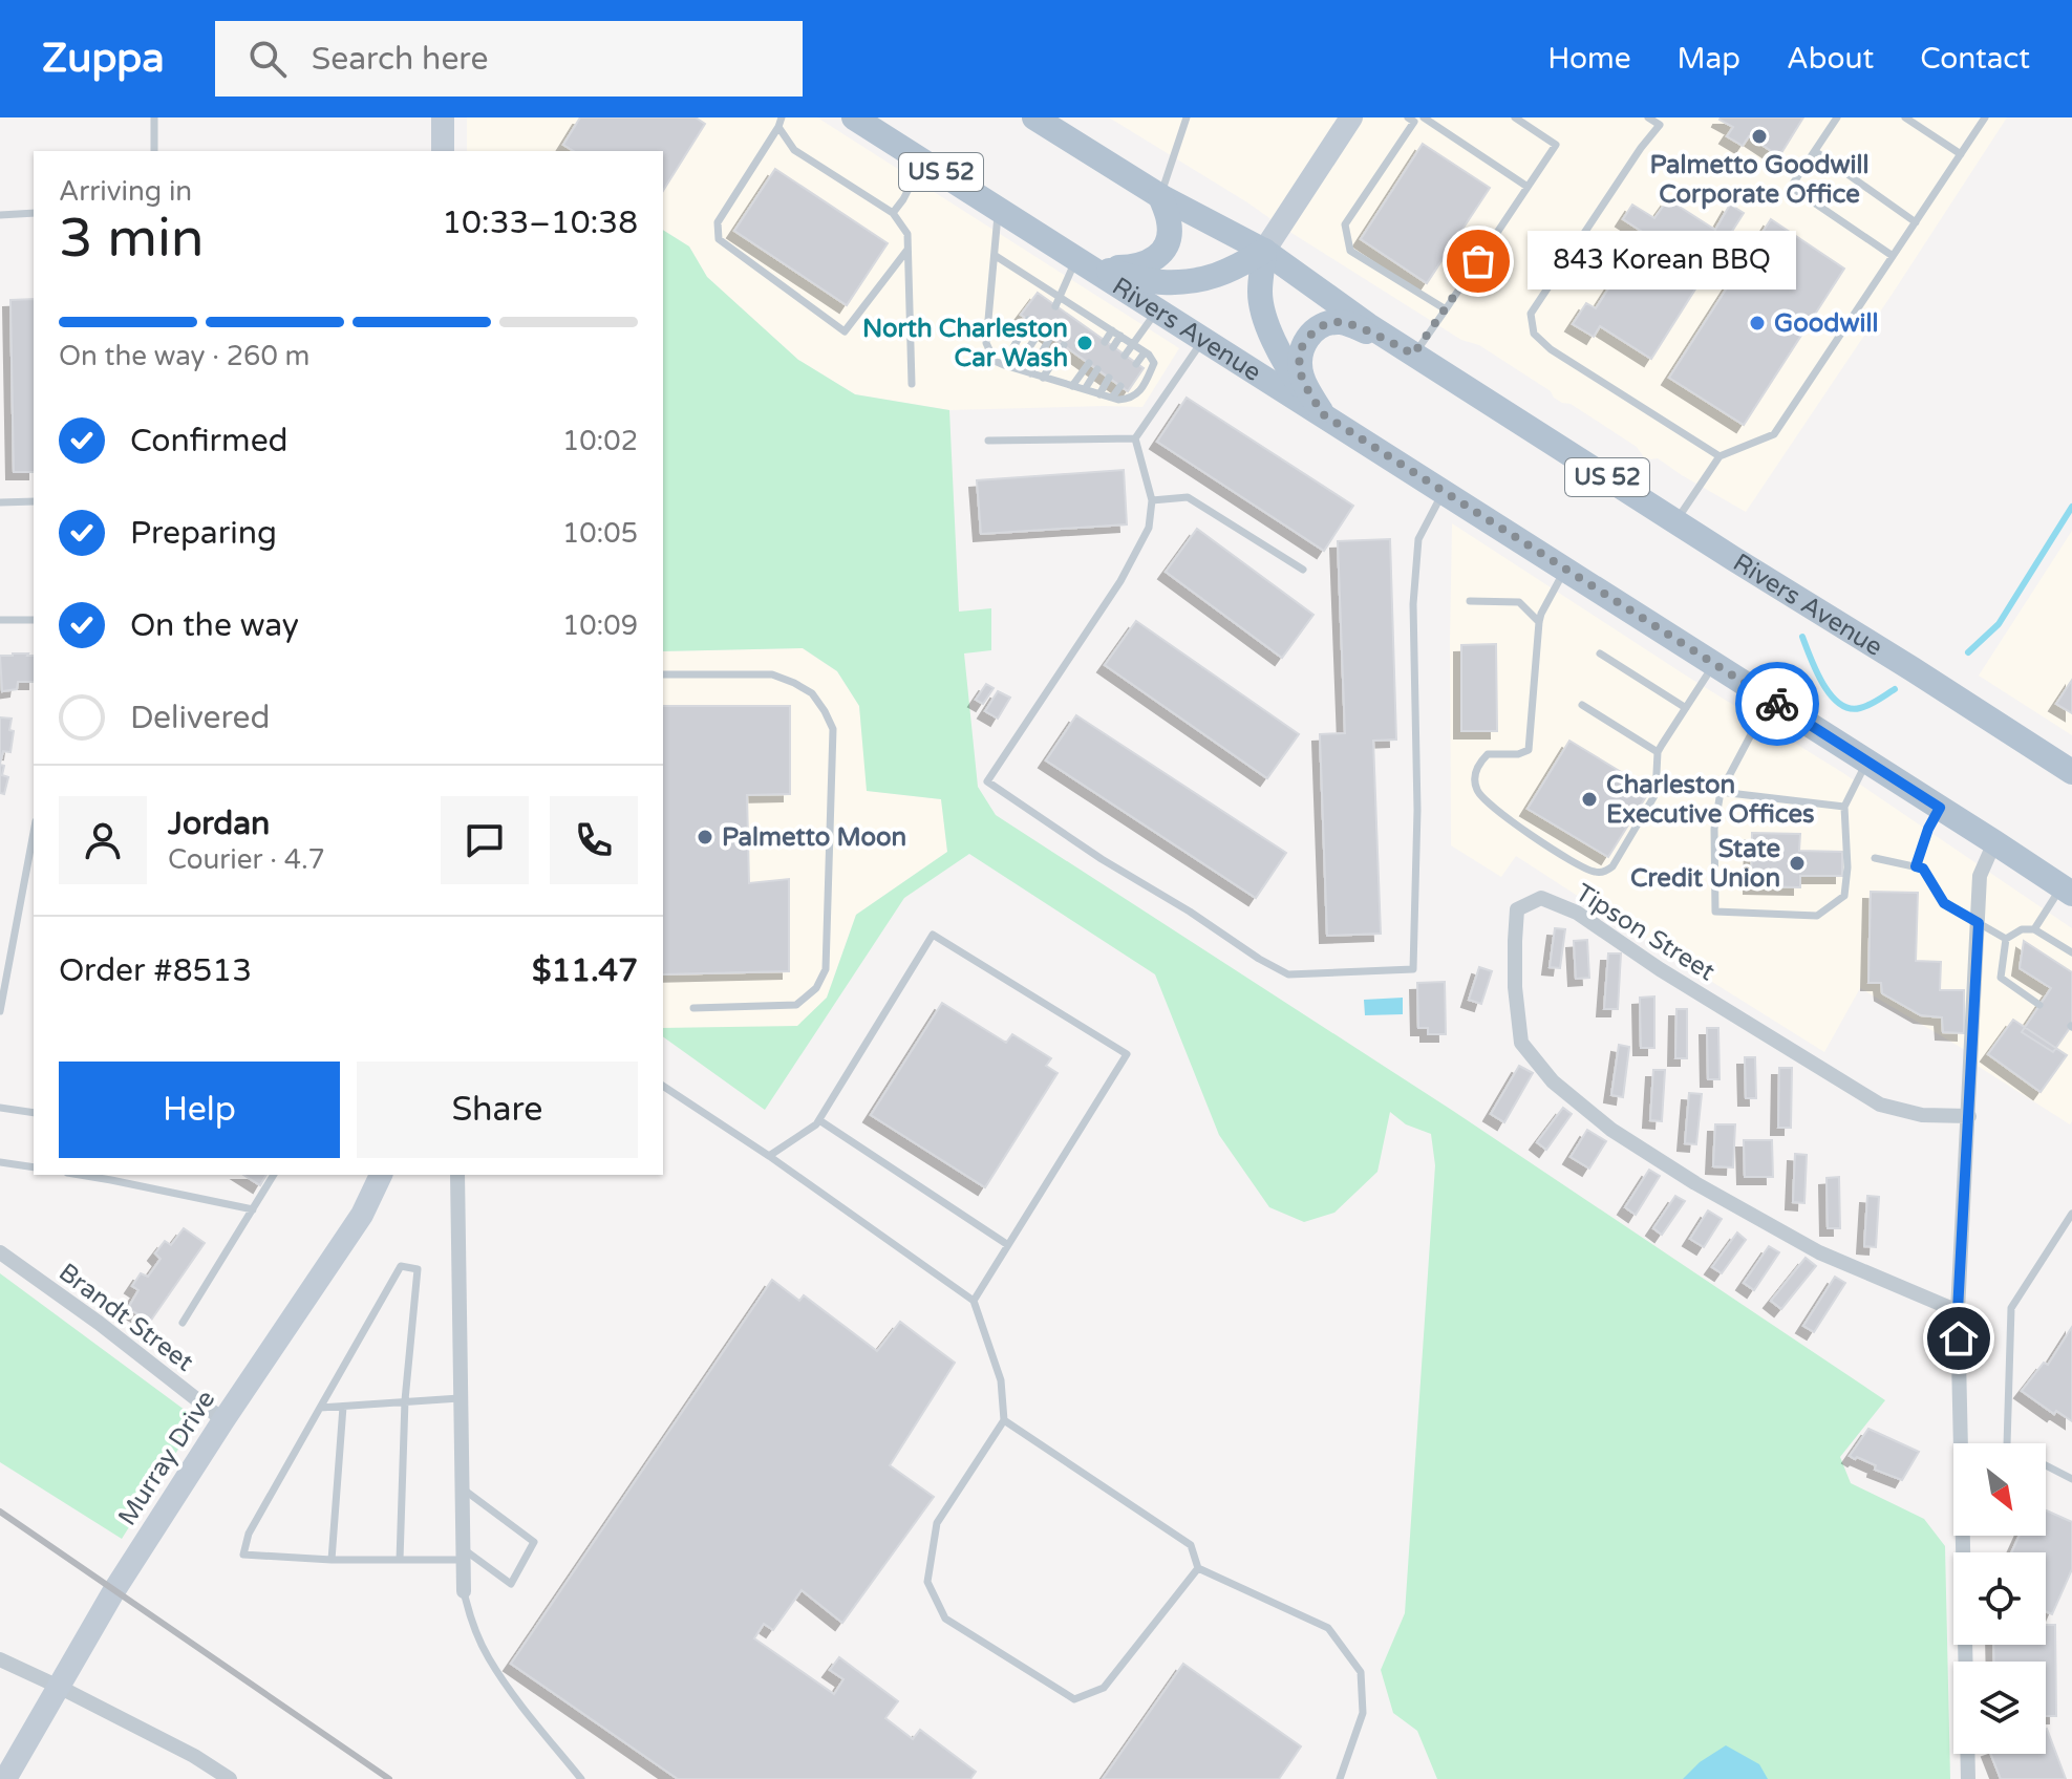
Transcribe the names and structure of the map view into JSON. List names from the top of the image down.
{
  "streets": {
    "main road": ["US 52", "Rivers Avenue"],
    "street": ["Tipson Street", "Brandt Street", "Murray Drive"]
  },
  "crossings": [
    ["Brandt Street", "Murray Drive"]
  ],
  "places": [
    "Palmetto Goodwill Corporate Office",
    "843 Korean BBQ",
    "Goodwill",
    "North Charleston Car Wash",
    "Charleston Executive Offices",
    "Palmetto Moon",
    "State Credit Union"
  ],
  "north": "bottom right",
  "page": {
    "header": "Zuppa",
    "search": "Search here",
    "nav": [
      "Home",
      "Map",
      "About",
      "Contact"
    ],
    "heading": ["3 min", "Arriving in", "10:33–10:38"],
    "panel": [
      "Jordan",
      "Courier · 4.7",
      "Order #8513",
      "$11.47"
    ],
    "bubble": "843 Korean BBQ",
    "bar": "On the way · 260 m",
    "list": [
      ["Confirmed", "10:02"],
      ["Preparing", "10:05"],
      ["On the way", "10:09"],
      "Delivered"
    ],
    "buttons": ["Help", "Share"]
  }
}
